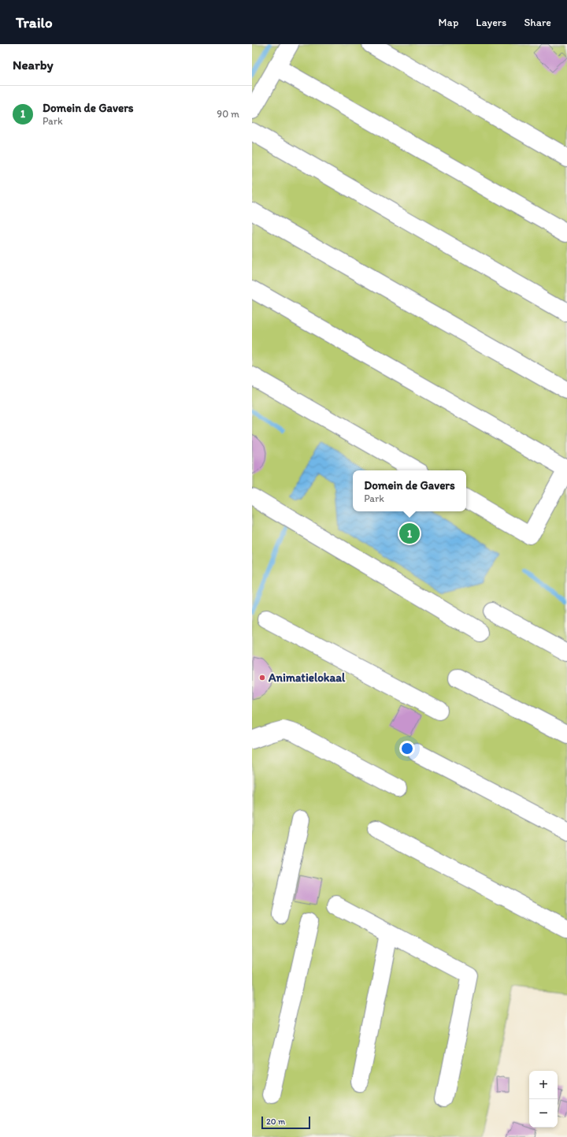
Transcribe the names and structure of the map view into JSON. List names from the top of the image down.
{
  "places": ["Animatielokaal"],
  "scale_bar": "20 m",
  "page": {
    "header": "Trailo",
    "nav": ["Map", "Layers", "Share"],
    "heading": "Nearby",
    "list": [
      {
        "mark": "1",
        "name": "Domein de Gavers",
        "note": "Park",
        "value": "90 m"
      }
    ],
    "popup": ["Domein de Gavers", "Park"],
    "pins": "1",
    "map_buttons": ["+", "−"],
    "scale": "20 m"
  }
}
